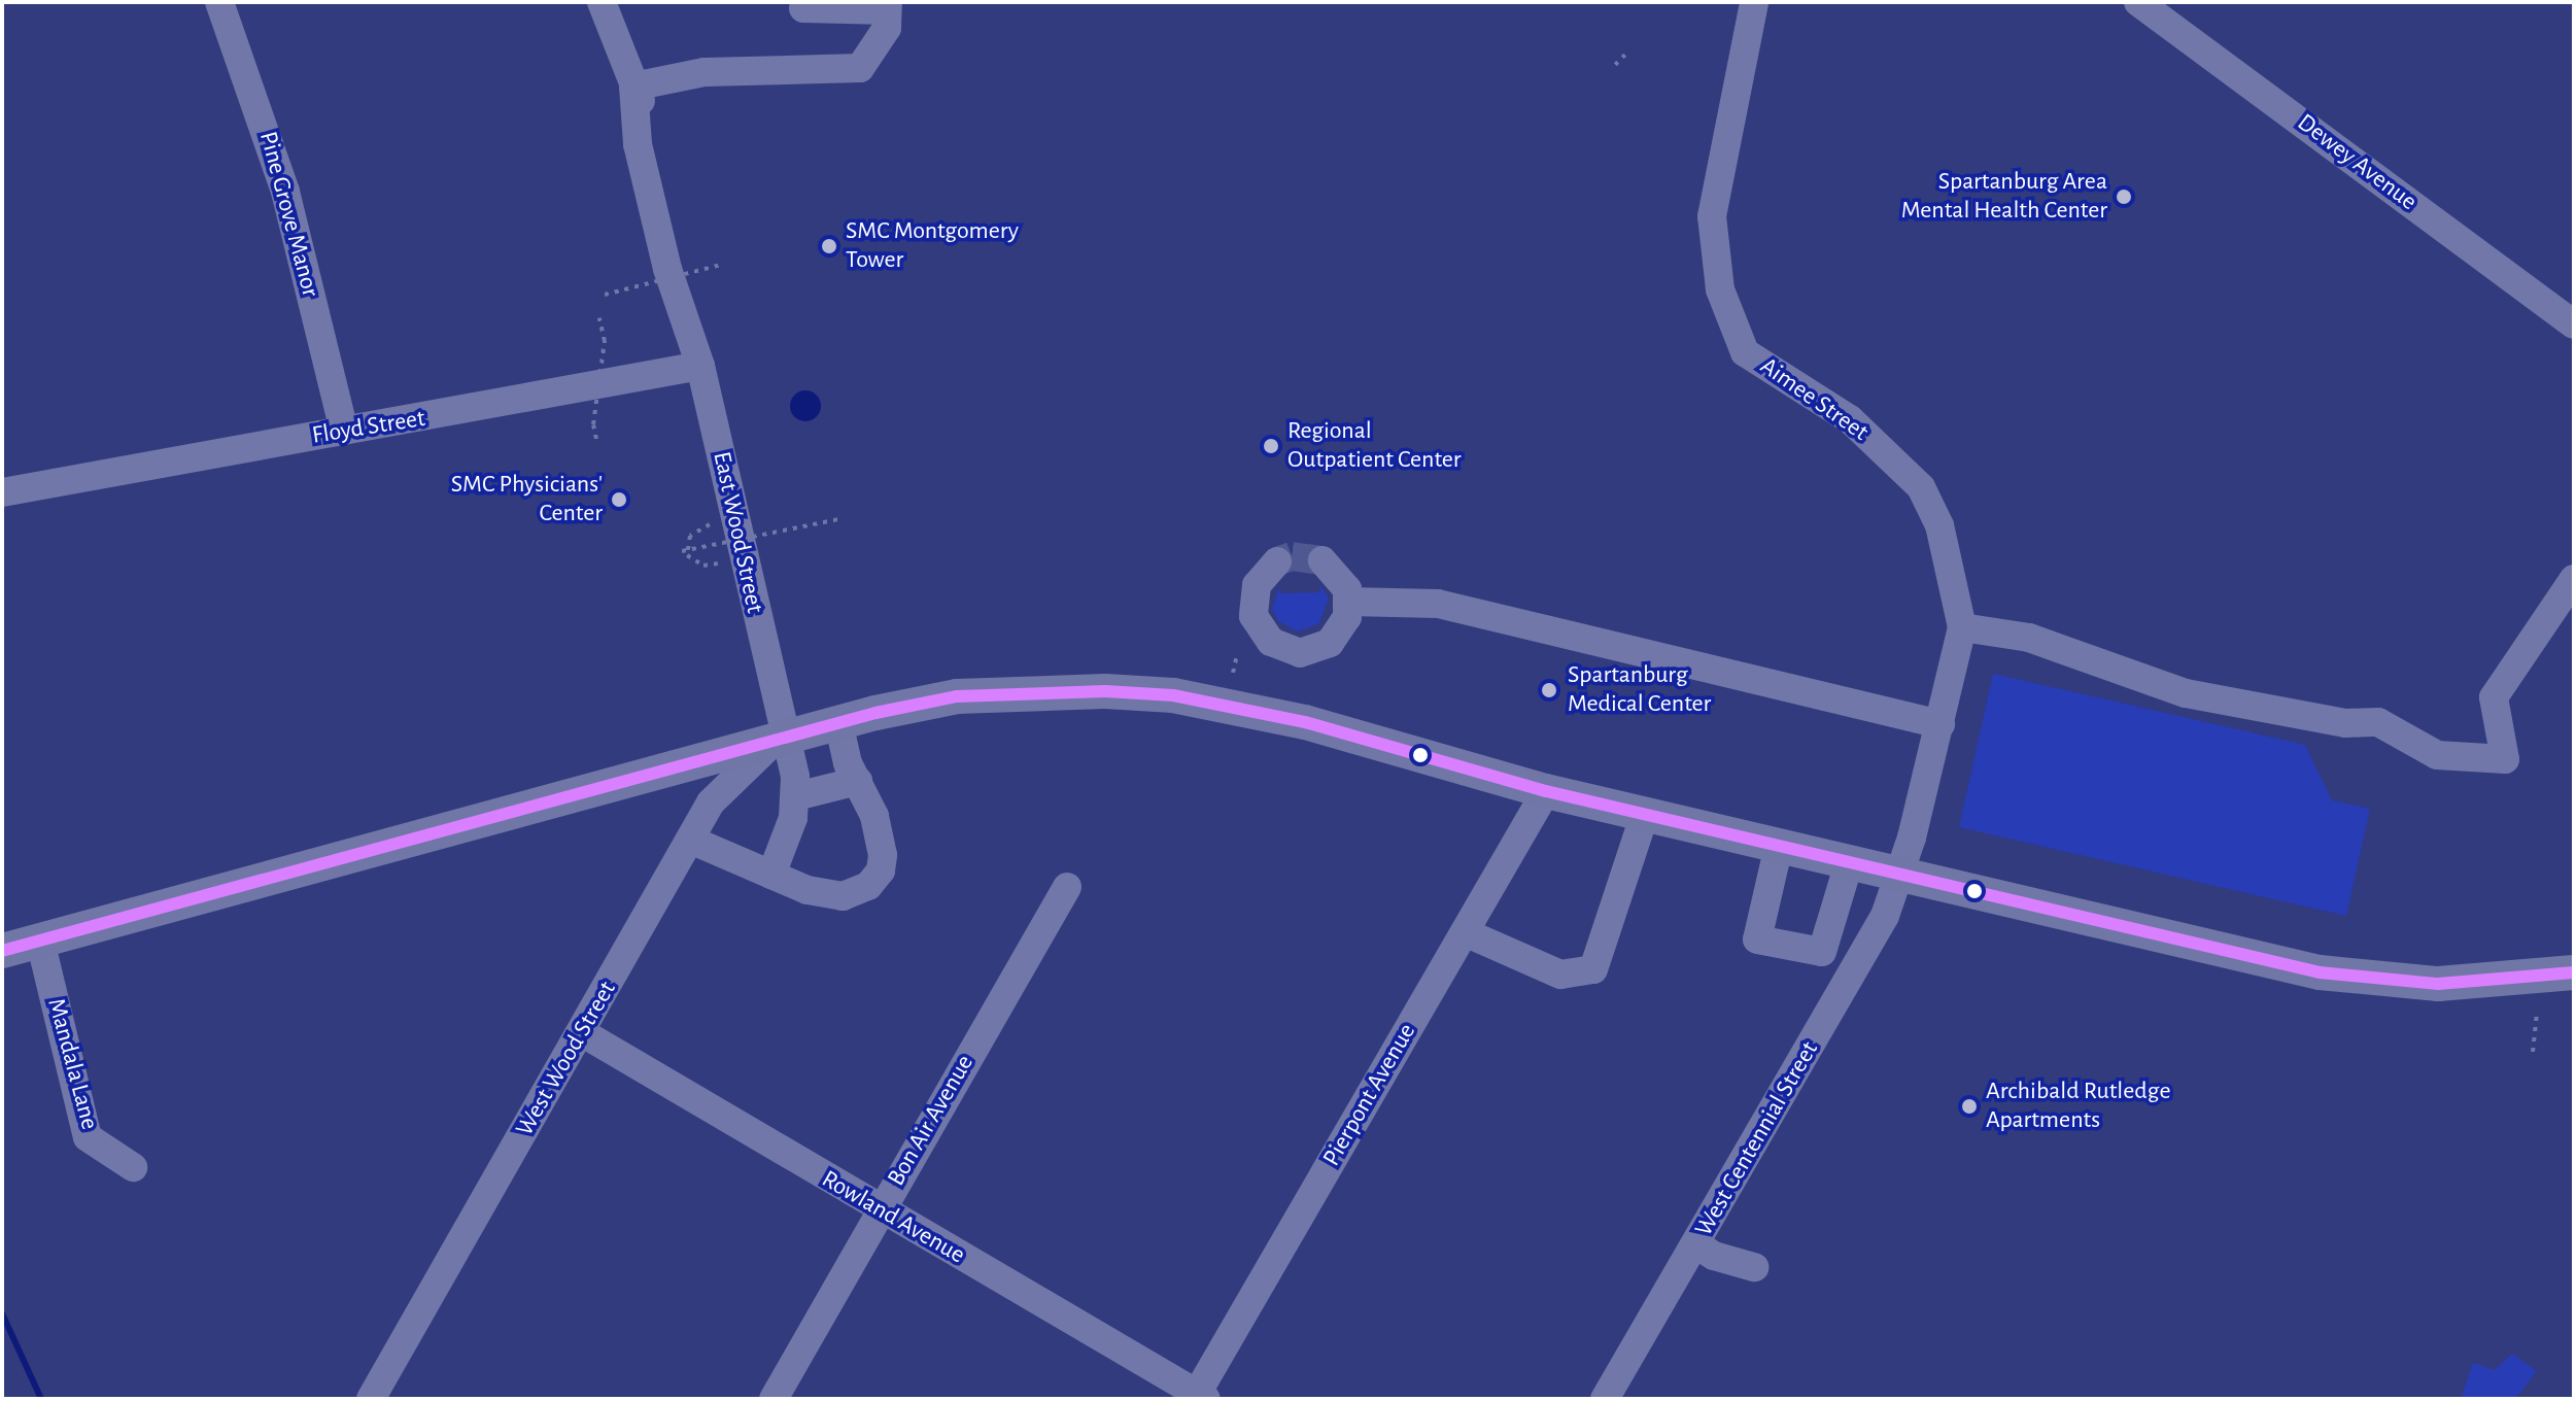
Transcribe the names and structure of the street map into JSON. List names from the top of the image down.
{
  "streets": {
    "street": [
      "Dewey Avenue",
      "Pine Grove Manor",
      "Aimee Street",
      "Floyd Street",
      "East Wood Street",
      "West Wood Street",
      "Mandala Lane",
      "Pierpont Avenue",
      "Bon Air Avenue",
      "West Centennial Street",
      "Rowland Avenue"
    ]
  },
  "crossings": [
    ["Pine Grove Manor", "Floyd Street"],
    ["Aimee Street", "West Centennial Street"],
    ["Floyd Street", "East Wood Street"],
    ["East Wood Street", "West Wood Street"],
    ["West Wood Street", "Rowland Avenue"],
    ["Pierpont Avenue", "Rowland Avenue"],
    ["Bon Air Avenue", "Rowland Avenue"]
  ],
  "places": [
    "Spartanburg Area Mental Health Center",
    "SMC Montgomery Tower",
    "Regional Outpatient Center",
    "SMC Physicians' Center",
    "Spartanburg Medical Center",
    "Archibald Rutledge Apartments"
  ]
}
